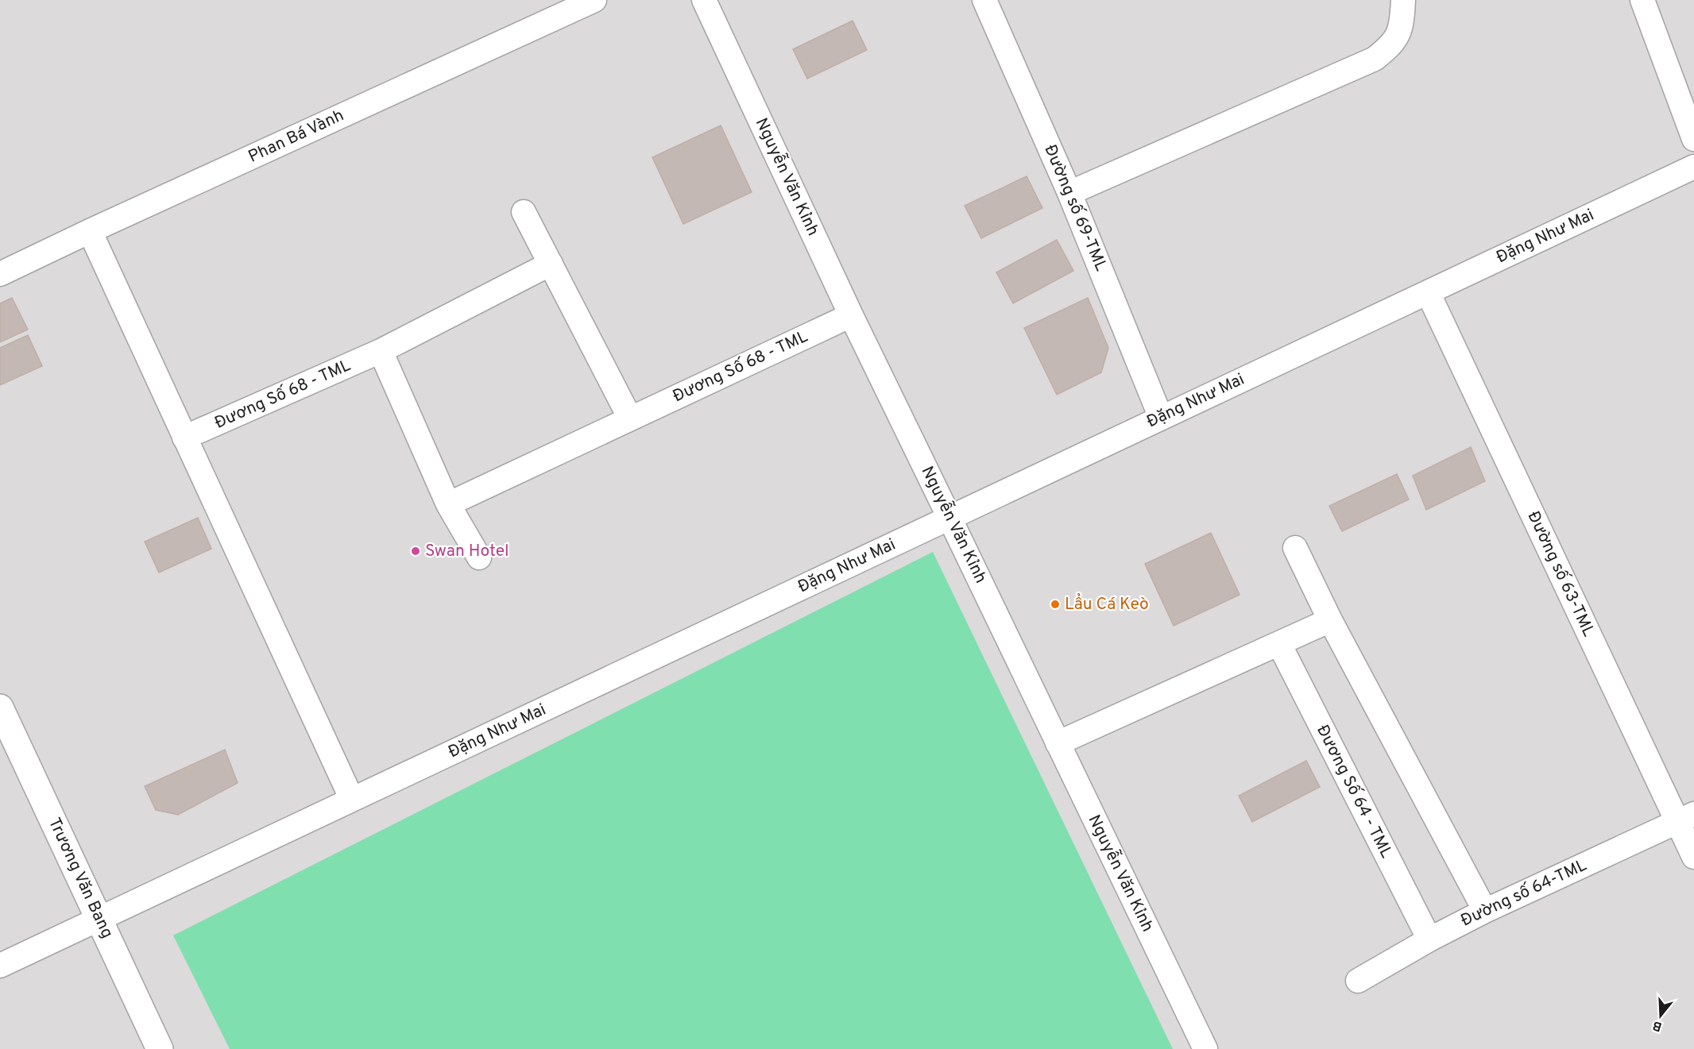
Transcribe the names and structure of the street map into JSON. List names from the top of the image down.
{
  "streets": {
    "street": [
      "Phan Bá Vành",
      "Nguyễn Văn Kỉnh",
      "Đường số 69-TML",
      "Đặng Như Mai",
      "Đương Số 68 - TML",
      "Đường số 63-TML",
      "Đương Số 64 - TML",
      "Trương Văn Bang",
      "Đường số 64-TML"
    ]
  },
  "crossings": [
    ["Nguyễn Văn Kỉnh", "Đặng Như Mai"],
    ["Nguyễn Văn Kỉnh", "Đương Số 68 - TML"],
    ["Đường số 69-TML", "Đặng Như Mai"],
    ["Đặng Như Mai", "Đường số 63-TML"],
    ["Đặng Như Mai", "Trương Văn Bang"],
    ["Đường số 63-TML", "Đường số 64-TML"],
    ["Đương Số 64 - TML", "Đường số 64-TML"]
  ],
  "places": ["Swan Hotel", "Lẩu Cá Keò"],
  "north": "bottom"
}
